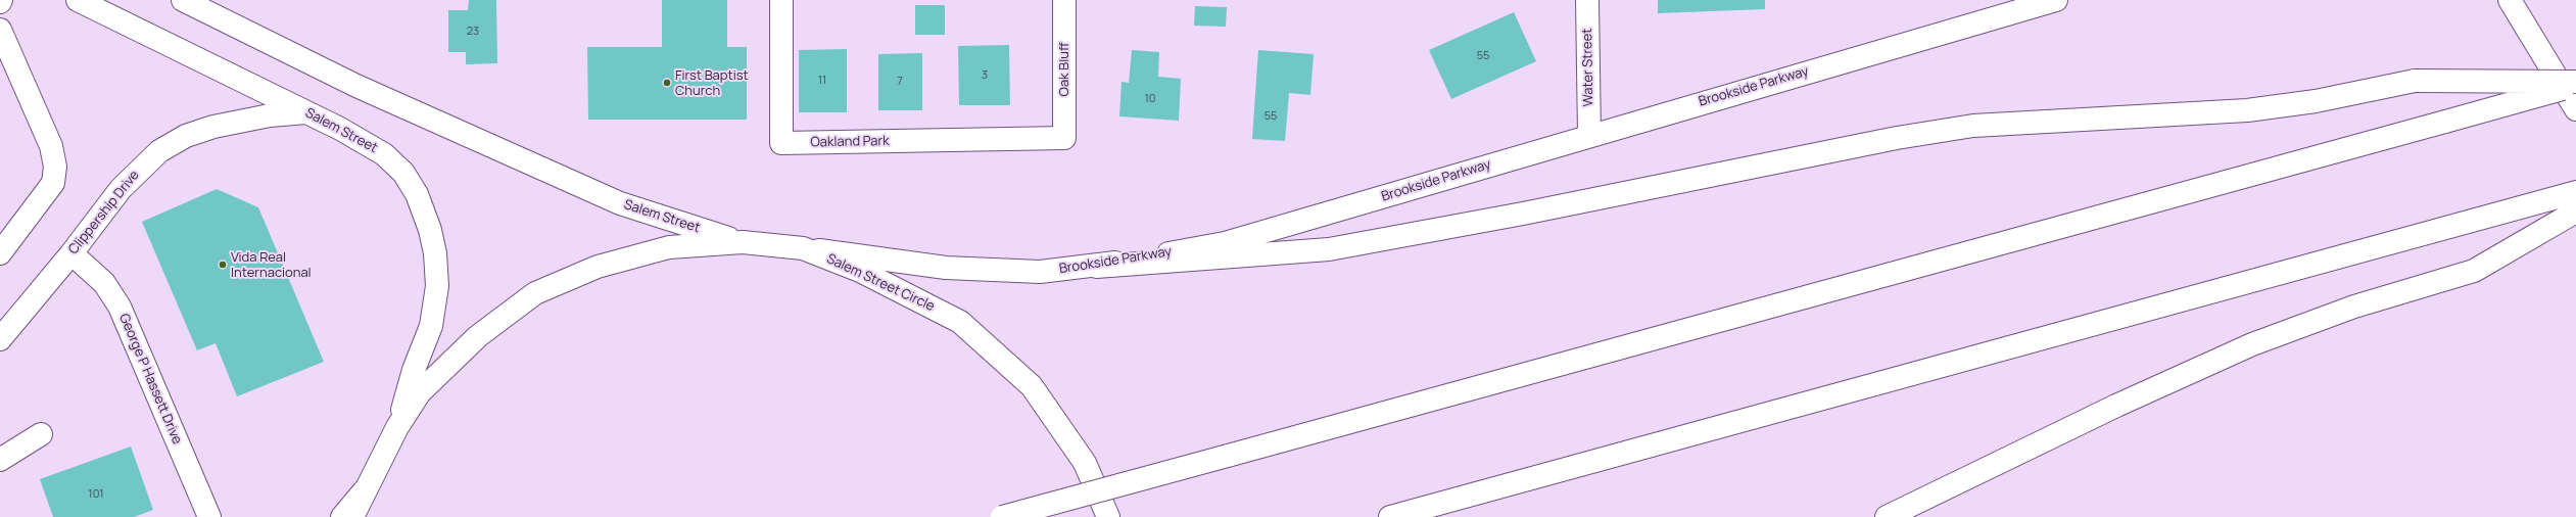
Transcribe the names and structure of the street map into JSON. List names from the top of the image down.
{
  "streets": {
    "main road": [
      "Water Street",
      "Oak Bluff",
      "Brookside Parkway",
      "Salem Street",
      "Oakland Park",
      "Clippership Drive",
      "Salem Street Circle",
      "George P Hassett Drive"
    ]
  },
  "crossings": [
    ["Water Street", "Brookside Parkway"],
    ["Oak Bluff", "Oakland Park"],
    ["Brookside Parkway", "Salem Street Circle"],
    ["Salem Street", "Clippership Drive"],
    ["Salem Street", "Salem Street Circle"],
    ["Clippership Drive", "George P Hassett Drive"]
  ],
  "places": ["First Baptist Church", "Vida Real Internacional"],
  "house_numbers": [
    "23",
    "55",
    "3",
    "11",
    "7",
    "10",
    "55",
    "101"
  ]
}
